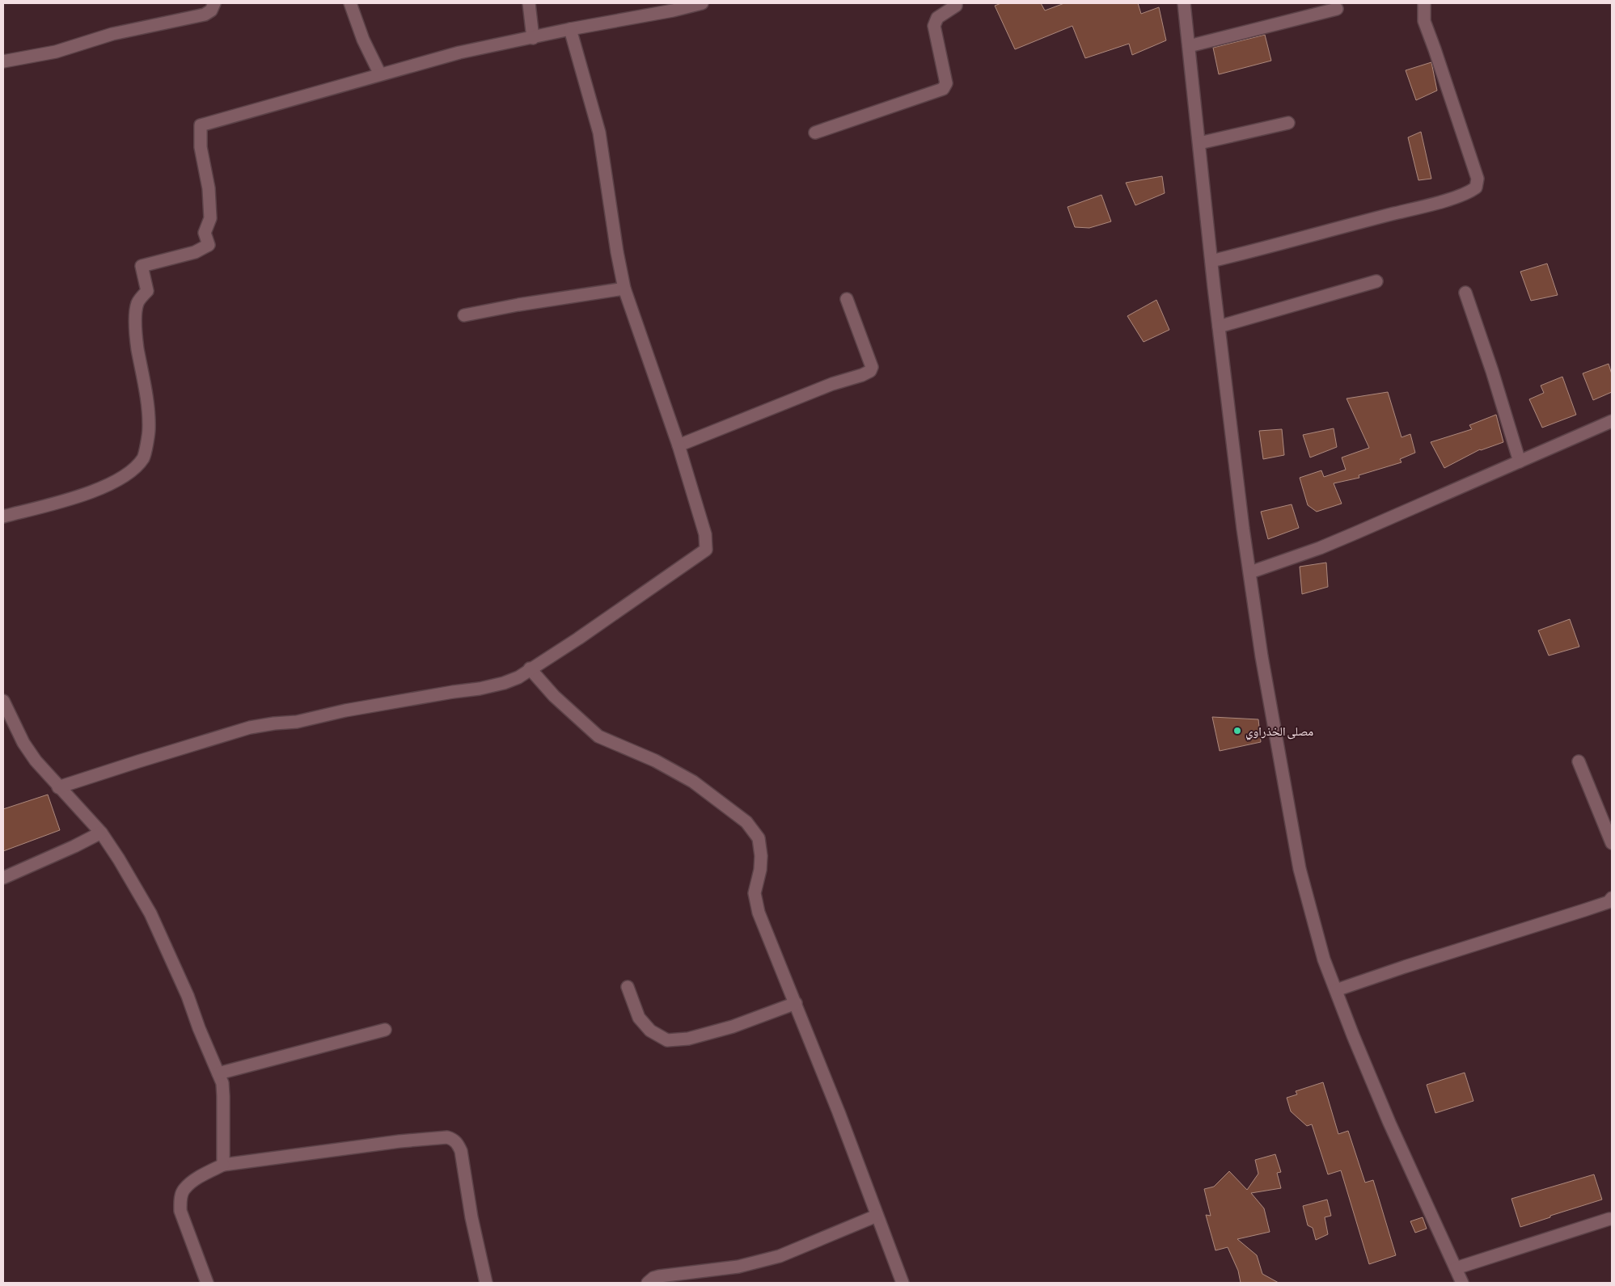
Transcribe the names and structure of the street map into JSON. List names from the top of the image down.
{
  "places": ["مصلى الخذراوي"]
}
